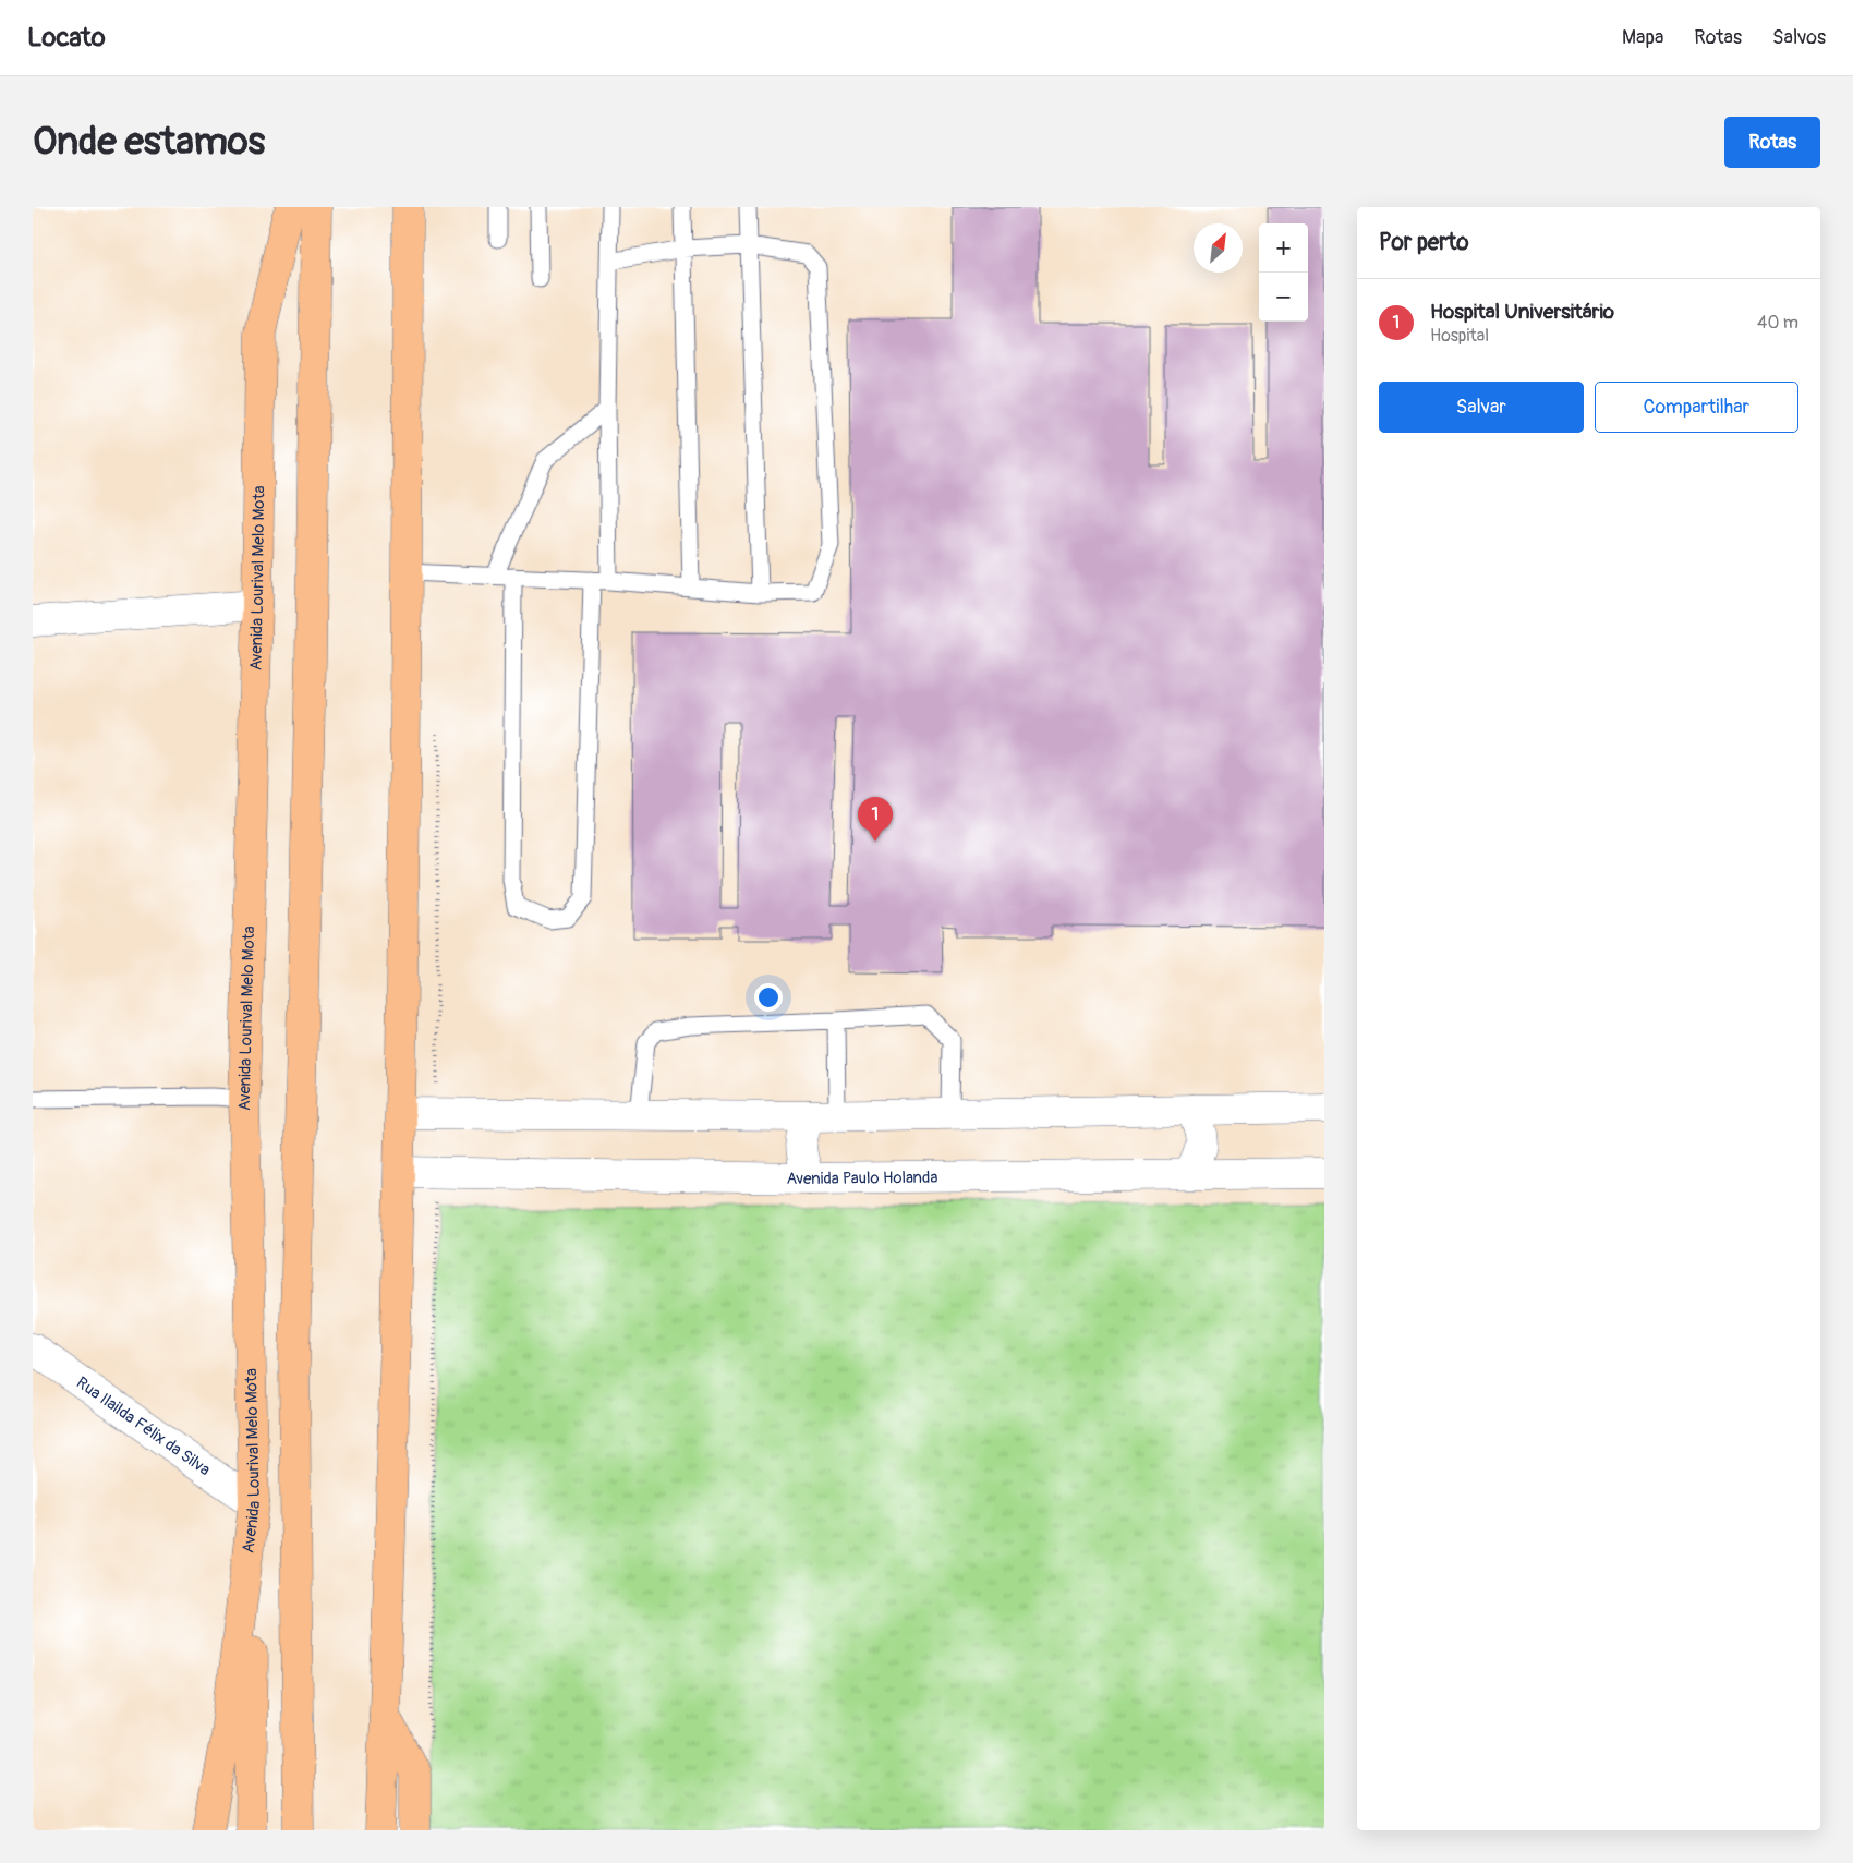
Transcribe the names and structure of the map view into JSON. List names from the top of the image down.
{
  "streets": {
    "main road": ["Avenida Lourival Melo Mota"],
    "street": ["Avenida Paulo Holanda", "Rua Ilailda Félix da Silva"]
  },
  "crossings": [
    ["Avenida Lourival Melo Mota", "Rua Ilailda Félix da Silva"]
  ],
  "north": "top right",
  "page": {
    "header": "Locato",
    "nav": ["Mapa", "Rotas", "Salvos"],
    "buttons": [
      "Rotas",
      ["Salvar", "Compartilhar"]
    ],
    "title": "Onde estamos",
    "heading": "Por perto",
    "map_buttons": ["+", "−"],
    "list": [
      {
        "mark": "1",
        "name": "Hospital Universitário",
        "note": "Hospital",
        "value": "40 m"
      }
    ],
    "pins": "1"
  }
}
